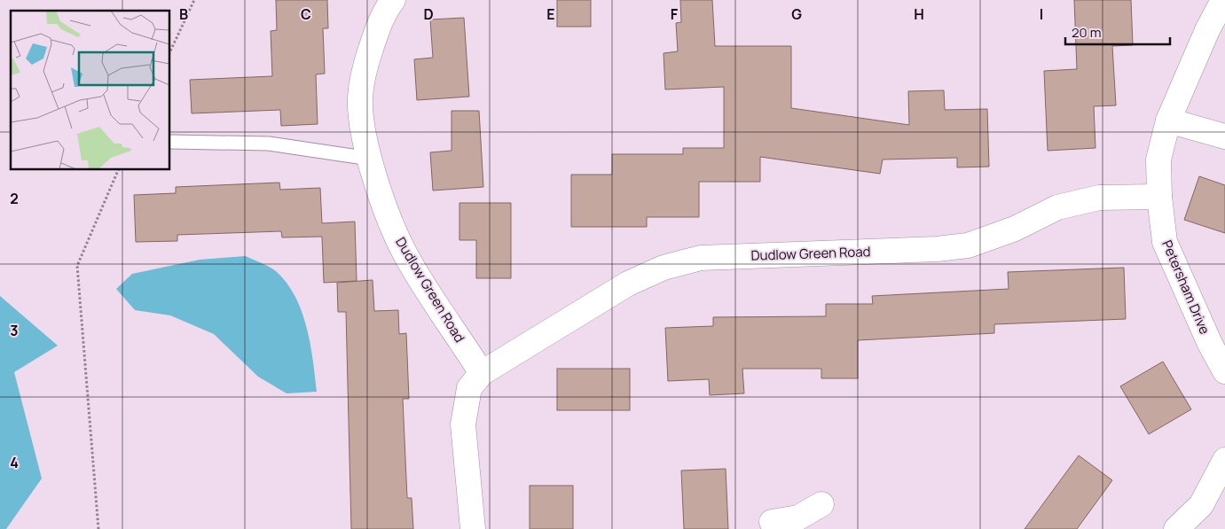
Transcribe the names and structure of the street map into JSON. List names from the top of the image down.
{
  "streets": {
    "street": ["Dudlow Green Road", "Petersham Drive"]
  },
  "crossings": [
    ["Dudlow Green Road", "Petersham Drive"]
  ],
  "scale_bar": "20 m",
  "grid": {
    "columns": [
      "B",
      "C",
      "D",
      "E",
      "F",
      "G",
      "H",
      "I"
    ],
    "rows": ["2", "3", "4"]
  }
}
